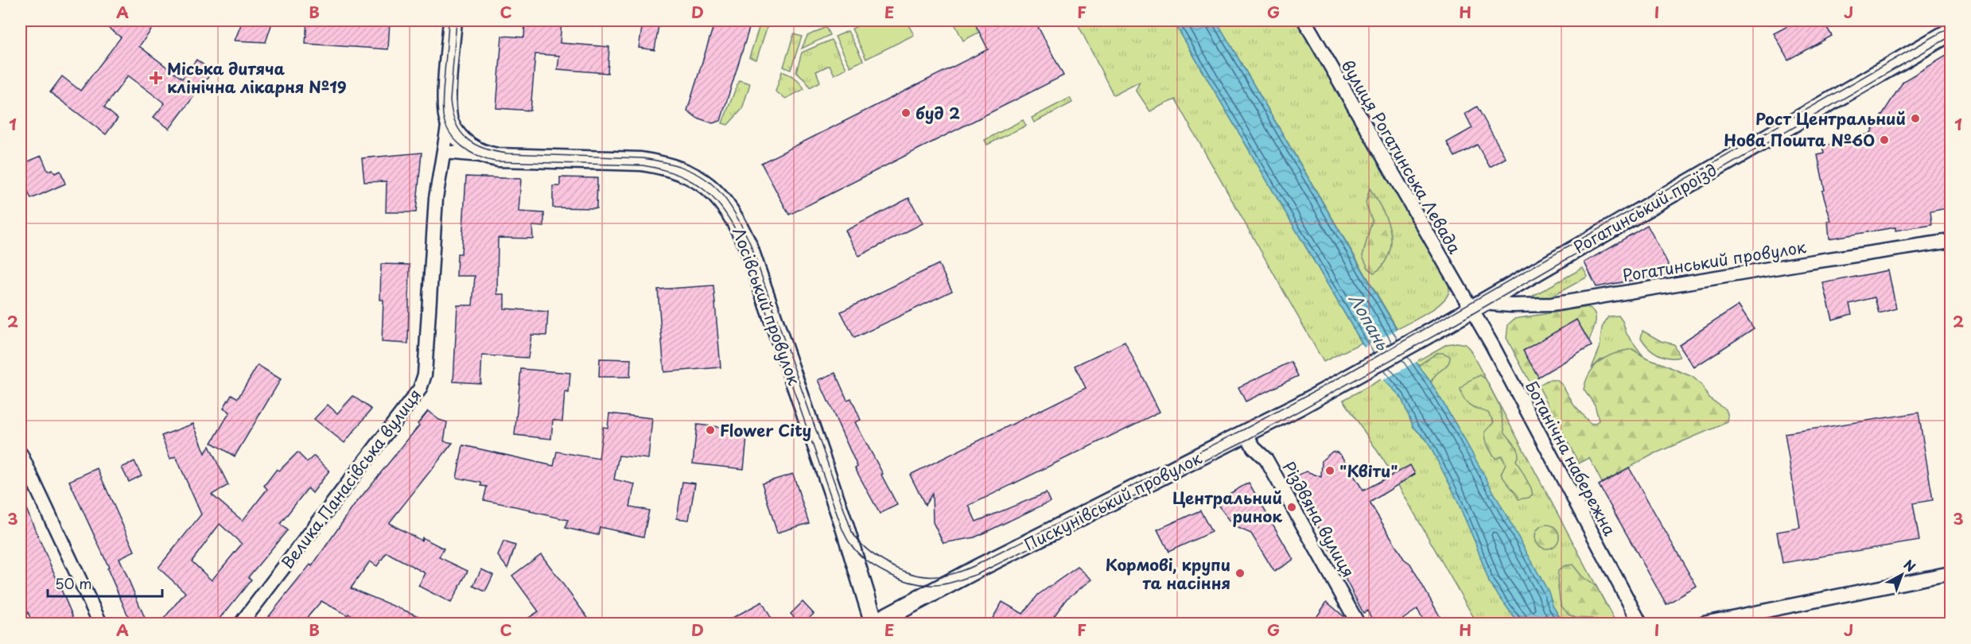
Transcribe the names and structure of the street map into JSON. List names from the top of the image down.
{
  "streets": {
    "street": [
      "вулиця Рогатинська Левада",
      "Рогатинський проїзд",
      "Рогатинський провулок",
      "Лосівський провулок",
      "Ботанічна набережна",
      "Велика Панасівська вулиця",
      "Пискунівський провулок",
      "Різдвяна вулиця"
    ]
  },
  "crossings": [
    ["вулиця Рогатинська Левада", "Рогатинський проїзд"],
    ["вулиця Рогатинська Левада", "Рогатинський провулок"],
    ["вулиця Рогатинська Левада", "Ботанічна набережна"],
    ["Рогатинський проїзд", "Рогатинський провулок"],
    ["Рогатинський проїзд", "Ботанічна набережна"],
    ["Рогатинський проїзд", "Пискунівський провулок"],
    ["Рогатинський провулок", "Ботанічна набережна"],
    ["Лосівський провулок", "Велика Панасівська вулиця"],
    ["Лосівський провулок", "Пискунівський провулок"],
    ["Пискунівський провулок", "Різдвяна вулиця"]
  ],
  "water": ["Лопань"],
  "places": {
    "health": ["Міська дитяча клінічна лікарня №19"],
    "other": [
      "буд 2",
      "Рост Центральний",
      "Нова Пошта №60",
      "Flower City",
      "\"Квіти\"",
      "Центральний ринок",
      "Кормові, крупи та насіння"
    ]
  },
  "scale_bar": "50 m",
  "north": "top right",
  "grid": {
    "columns": [
      "A",
      "B",
      "C",
      "D",
      "E",
      "F",
      "G",
      "H",
      "I",
      "J"
    ],
    "rows": ["1", "2", "3"]
  }
}
